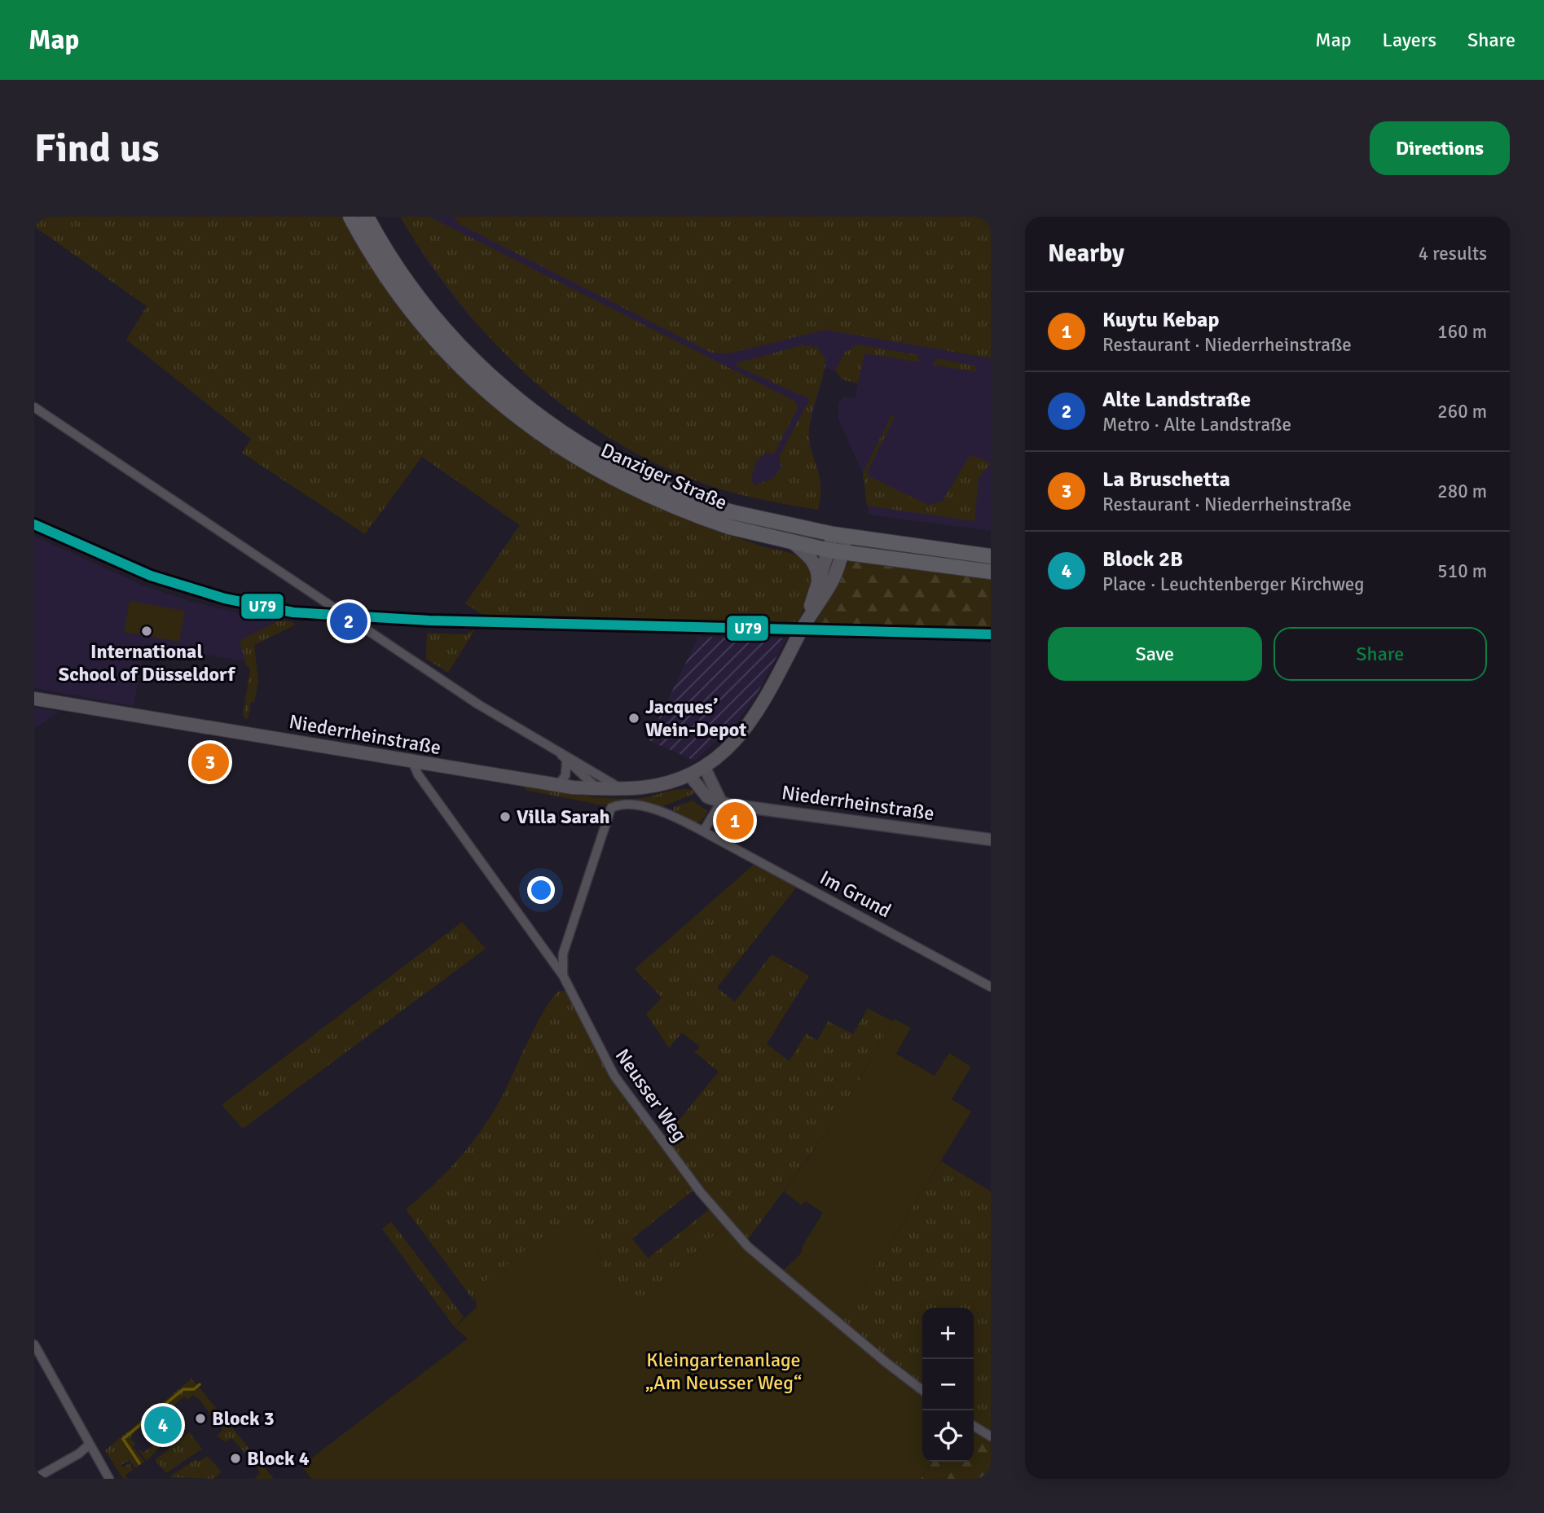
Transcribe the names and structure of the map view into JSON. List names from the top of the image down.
{
  "streets": {
    "highway": ["Danziger Straße"],
    "main road": ["Niederrheinstraße"],
    "street": ["Im Grund", "Neusser Weg"]
  },
  "crossings": [
    ["Niederrheinstraße", "Neusser Weg"]
  ],
  "parks": ["Kleingartenanlage „Am Neusser Weg“"],
  "places": [
    "International School of Düsseldorf",
    "Jacques’ Wein-Depot",
    "Villa Sarah",
    "Block 3",
    "Block 4"
  ],
  "lines": ["transit line U79"],
  "page": {
    "header": "Map",
    "nav": ["Map", "Layers", "Share"],
    "buttons": [
      "Directions",
      ["Save", "Share"]
    ],
    "title": "Find us",
    "heading": ["Nearby", "4 results"],
    "list": [
      {
        "mark": "1",
        "name": "Kuytu Kebap",
        "note": "Restaurant · Niederrheinstraße",
        "value": "160 m"
      },
      {
        "mark": "2",
        "name": "Alte Landstraße",
        "note": "Metro · Alte Landstraße",
        "value": "260 m"
      },
      {
        "mark": "3",
        "name": "La Bruschetta",
        "note": "Restaurant · Niederrheinstraße",
        "value": "280 m"
      },
      {
        "mark": "4",
        "name": "Block 2B",
        "note": "Place · Leuchtenberger Kirchweg",
        "value": "510 m"
      }
    ],
    "pins": [
      "2",
      "3",
      "1",
      "4"
    ],
    "map_buttons": ["+", "−"]
  }
}
